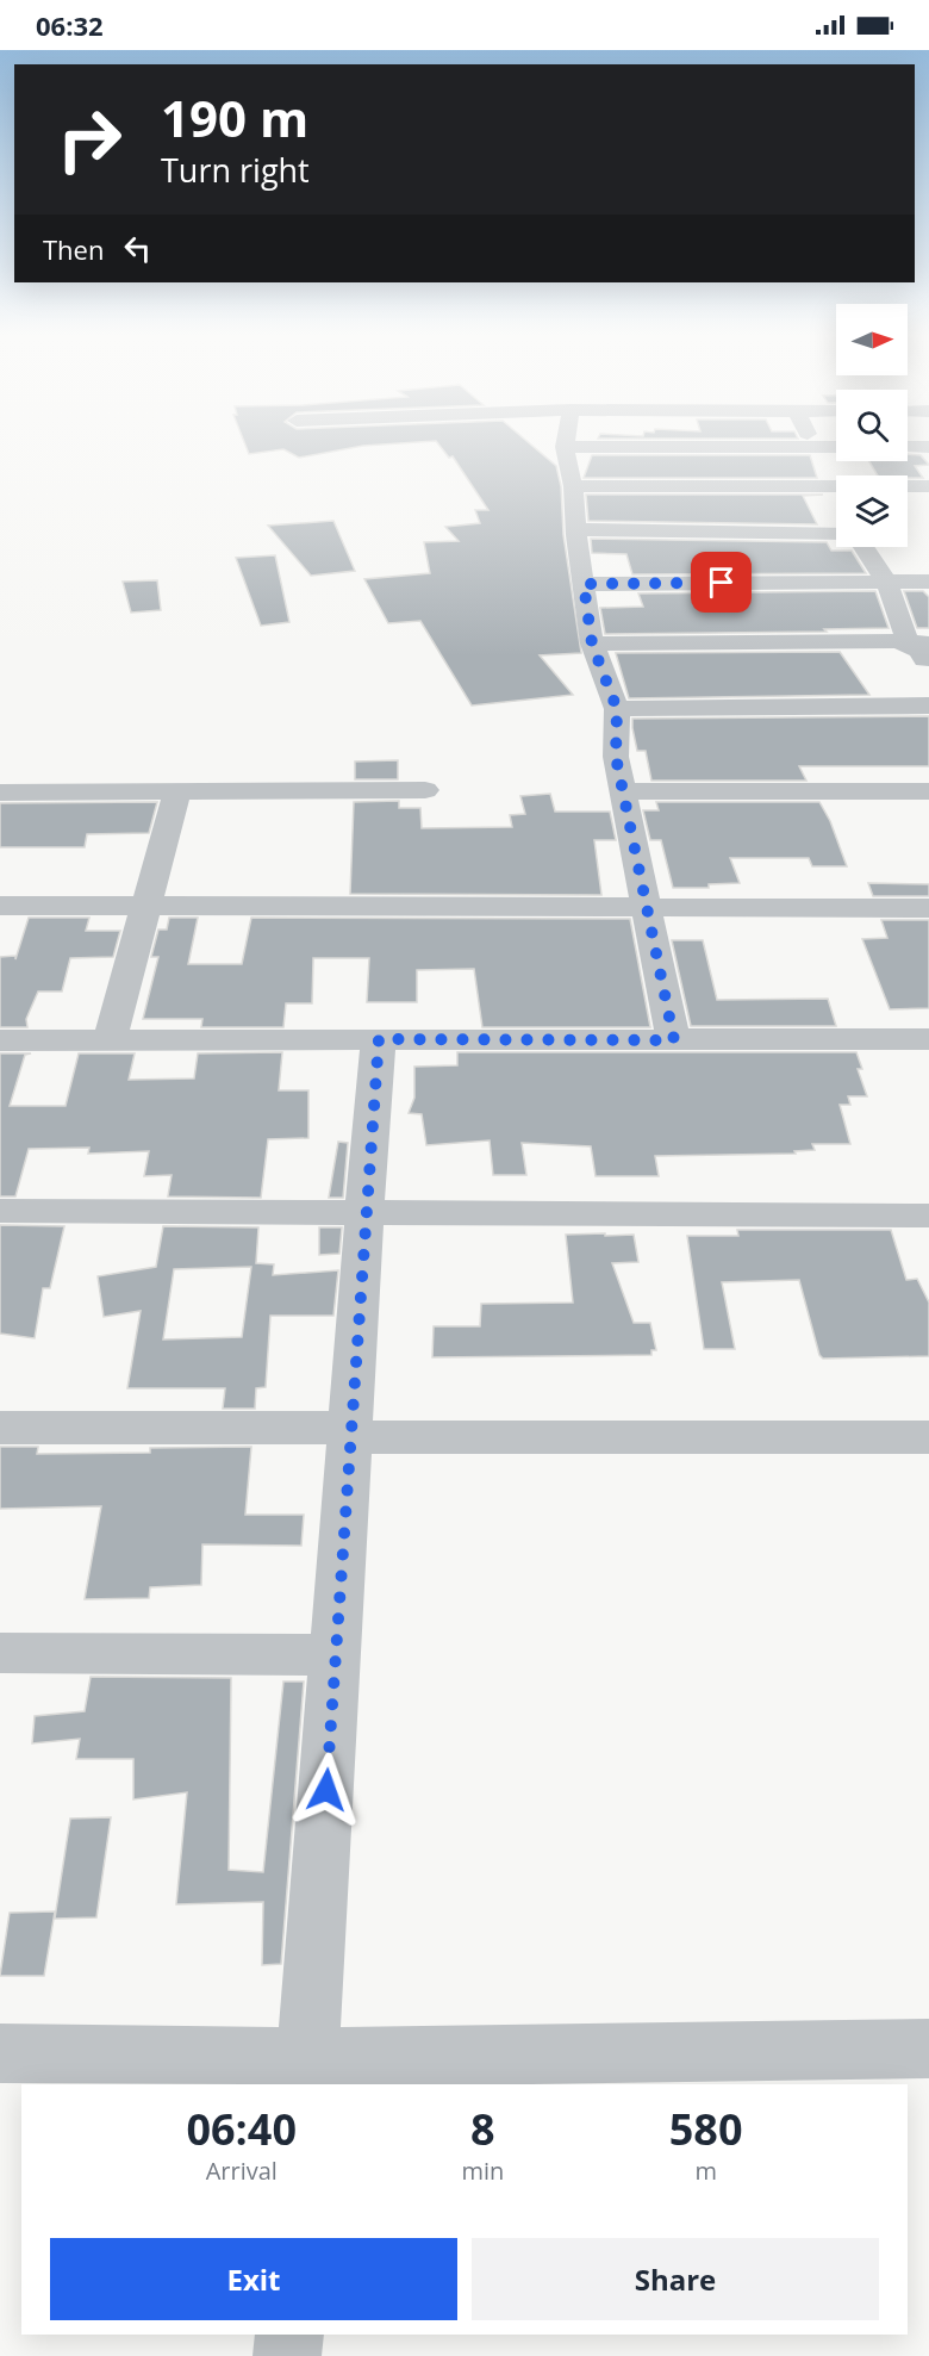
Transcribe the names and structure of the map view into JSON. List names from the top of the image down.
{
  "north": "right",
  "page": {
    "status": "06:32",
    "turn": ["190 m", "Turn right"],
    "then": "Then",
    "eta": [
      "06:40",
      "Arrival",
      "8",
      "min",
      "580",
      "m"
    ],
    "buttons": ["Exit", "Share"]
  }
}
